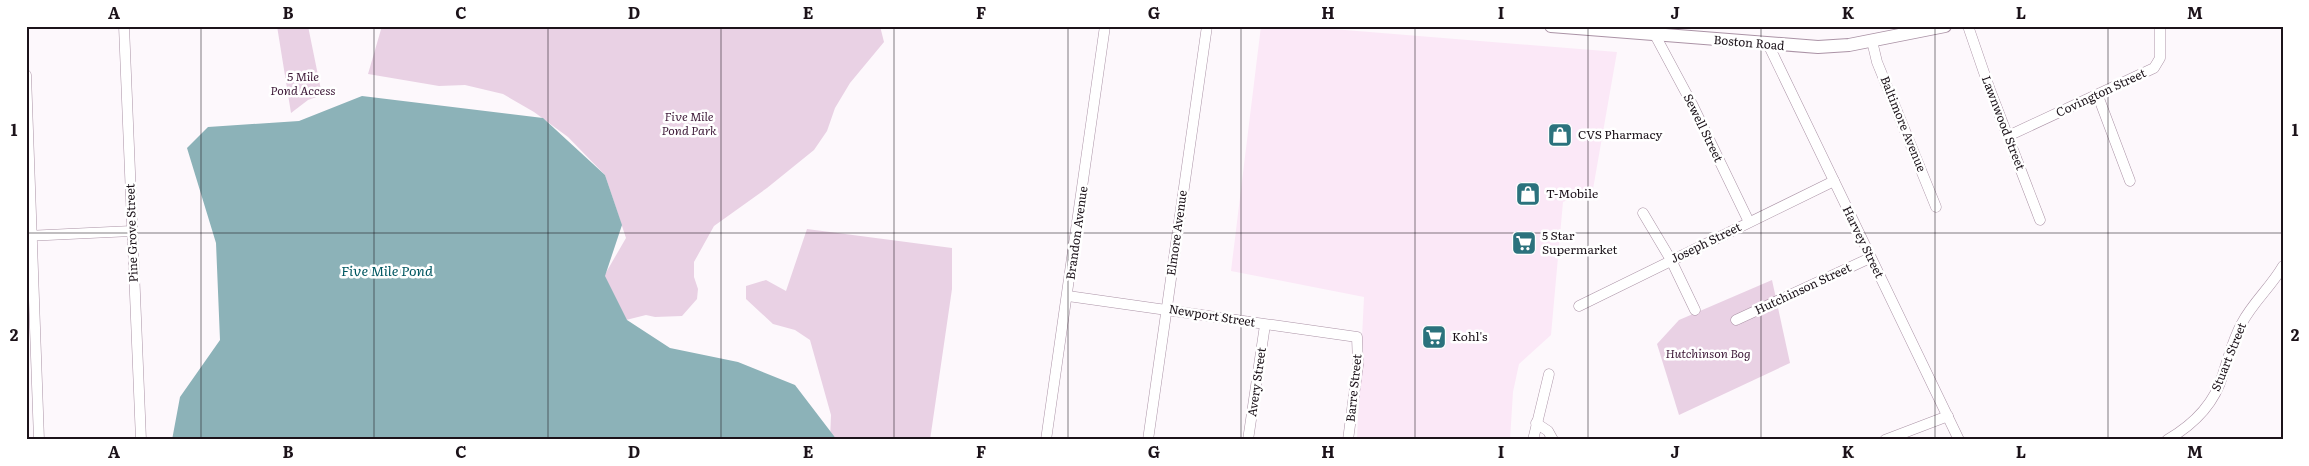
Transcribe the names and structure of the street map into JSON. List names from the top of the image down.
{
  "streets": {
    "main road": ["Boston Road"],
    "street": [
      "Covington Street",
      "Lawnwood Street",
      "Baltimore Avenue",
      "Sewell Street",
      "Pine Grove Street",
      "Brandon Avenue",
      "Elmore Avenue",
      "Harvey Street",
      "Joseph Street",
      "Hutchinson Street",
      "Newport Street",
      "Stuart Street",
      "Avery Street",
      "Barre Street"
    ]
  },
  "crossings": [
    ["Boston Road", "Baltimore Avenue"],
    ["Boston Road", "Sewell Street"],
    ["Boston Road", "Harvey Street"],
    ["Covington Street", "Lawnwood Street"],
    ["Sewell Street", "Joseph Street"],
    ["Brandon Avenue", "Newport Street"],
    ["Elmore Avenue", "Newport Street"],
    ["Harvey Street", "Joseph Street"],
    ["Harvey Street", "Hutchinson Street"],
    ["Newport Street", "Avery Street"],
    ["Newport Street", "Barre Street"]
  ],
  "water": ["Five Mile Pond"],
  "parks": ["5 Mile Pond Access", "Five Mile Pond Park", "Hutchinson Bog"],
  "places": {
    "shop": ["CVS Pharmacy", "T-Mobile"],
    "supermarket": ["5 Star Supermarket", "Kohl's"]
  },
  "grid": {
    "columns": [
      "A",
      "B",
      "C",
      "D",
      "E",
      "F",
      "G",
      "H",
      "I",
      "J",
      "K",
      "L",
      "M"
    ],
    "rows": ["1", "2"]
  }
}
